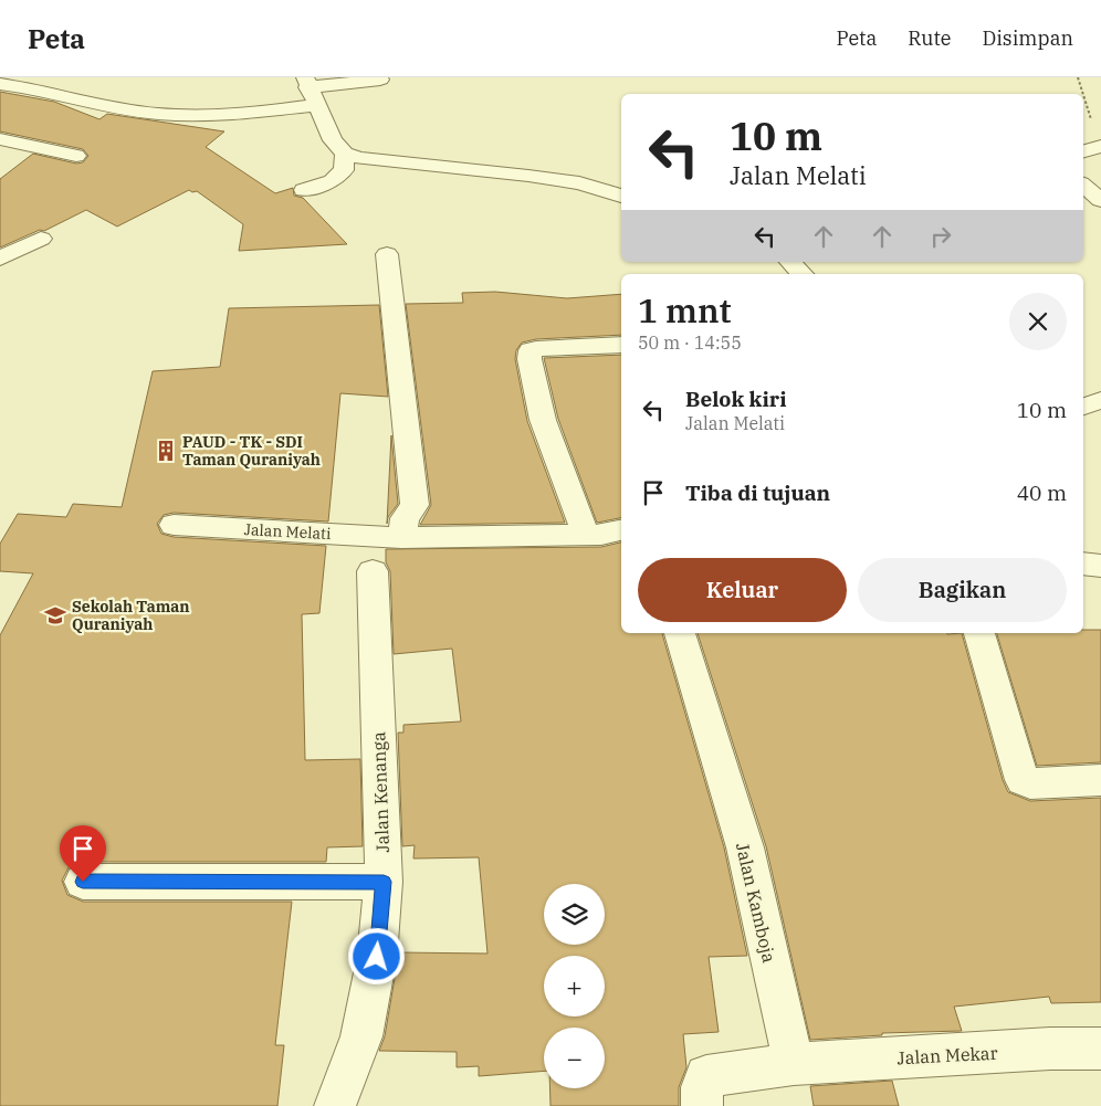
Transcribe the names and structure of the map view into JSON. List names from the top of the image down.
{
  "streets": {
    "street": [
      "Jalan Melati",
      "Jalan Kenanga",
      "Jalan Kamboja",
      "Jalan Mekar"
    ]
  },
  "crossings": [
    ["Jalan Kamboja", "Jalan Mekar"]
  ],
  "places": {
    "building": ["PAUD - TK - SDI Taman Quraniyah"],
    "school or university": ["Sekolah Taman Quraniyah"]
  },
  "page": {
    "header": "Peta",
    "nav": ["Peta", "Rute", "Disimpan"],
    "turn": ["10 m", "Jalan Melati"],
    "heading": ["1 mnt", "50 m · 14:55"],
    "list": [
      {
        "name": "Belok kiri",
        "note": "Jalan Melati",
        "value": "10 m"
      },
      {
        "name": "Tiba di tujuan",
        "value": "40 m"
      }
    ],
    "buttons": ["Keluar", "Bagikan"],
    "map_buttons": ["+", "−"]
  }
}
